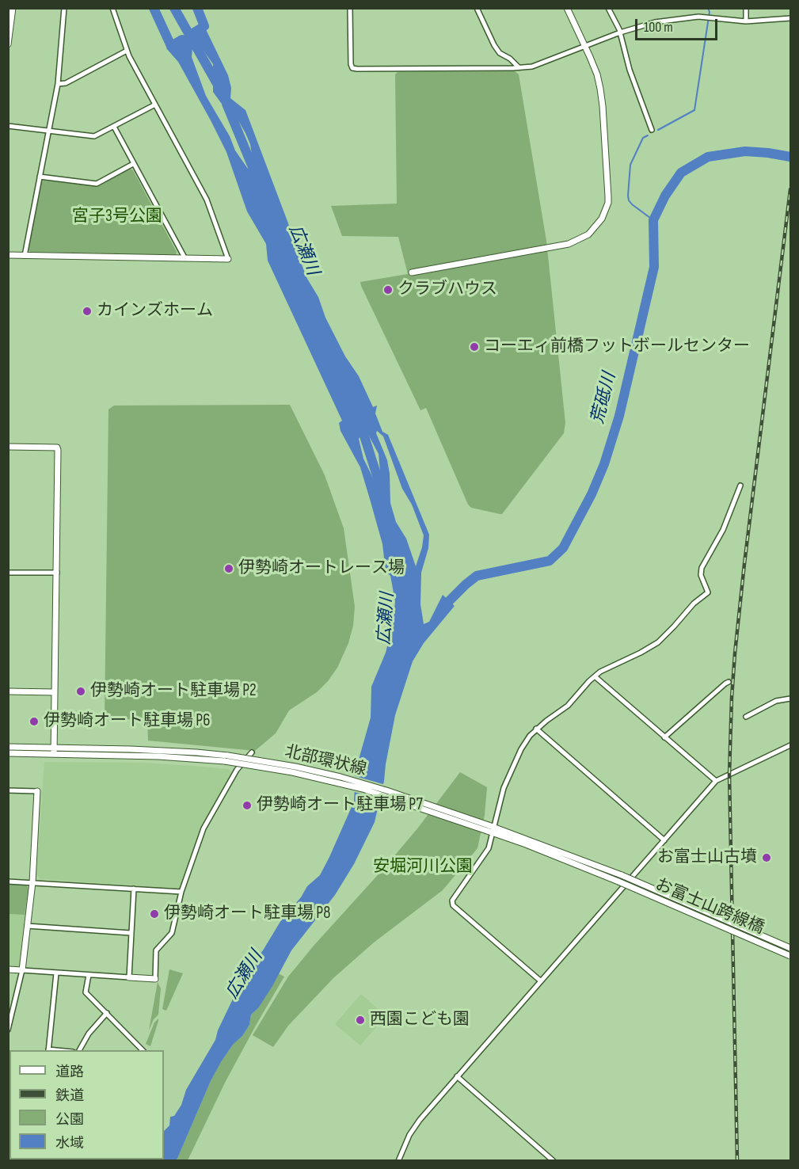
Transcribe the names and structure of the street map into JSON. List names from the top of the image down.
{
  "streets": {
    "street": ["北部環状線", "お富士山跨線橋"]
  },
  "crossings": [
    ["北部環状線", "お富士山跨線橋"]
  ],
  "water": ["広瀬川", "荒砥川"],
  "parks": ["宮子3号公園", "安堀河川公園"],
  "places": [
    "クラブハウス",
    "カインズホーム",
    "コーエィ前橋フットボールセンター",
    "伊勢崎オートレース場",
    "伊勢崎オート駐車場 P2",
    "伊勢崎オート駐車場 P6",
    "伊勢崎オート駐車場 P7",
    "お富士山古墳",
    "伊勢崎オート駐車場 P8",
    "西園こども園"
  ],
  "legend": [
    "道路",
    "鉄道",
    "公園",
    "水域"
  ],
  "scale_bar": "100 m"
}
